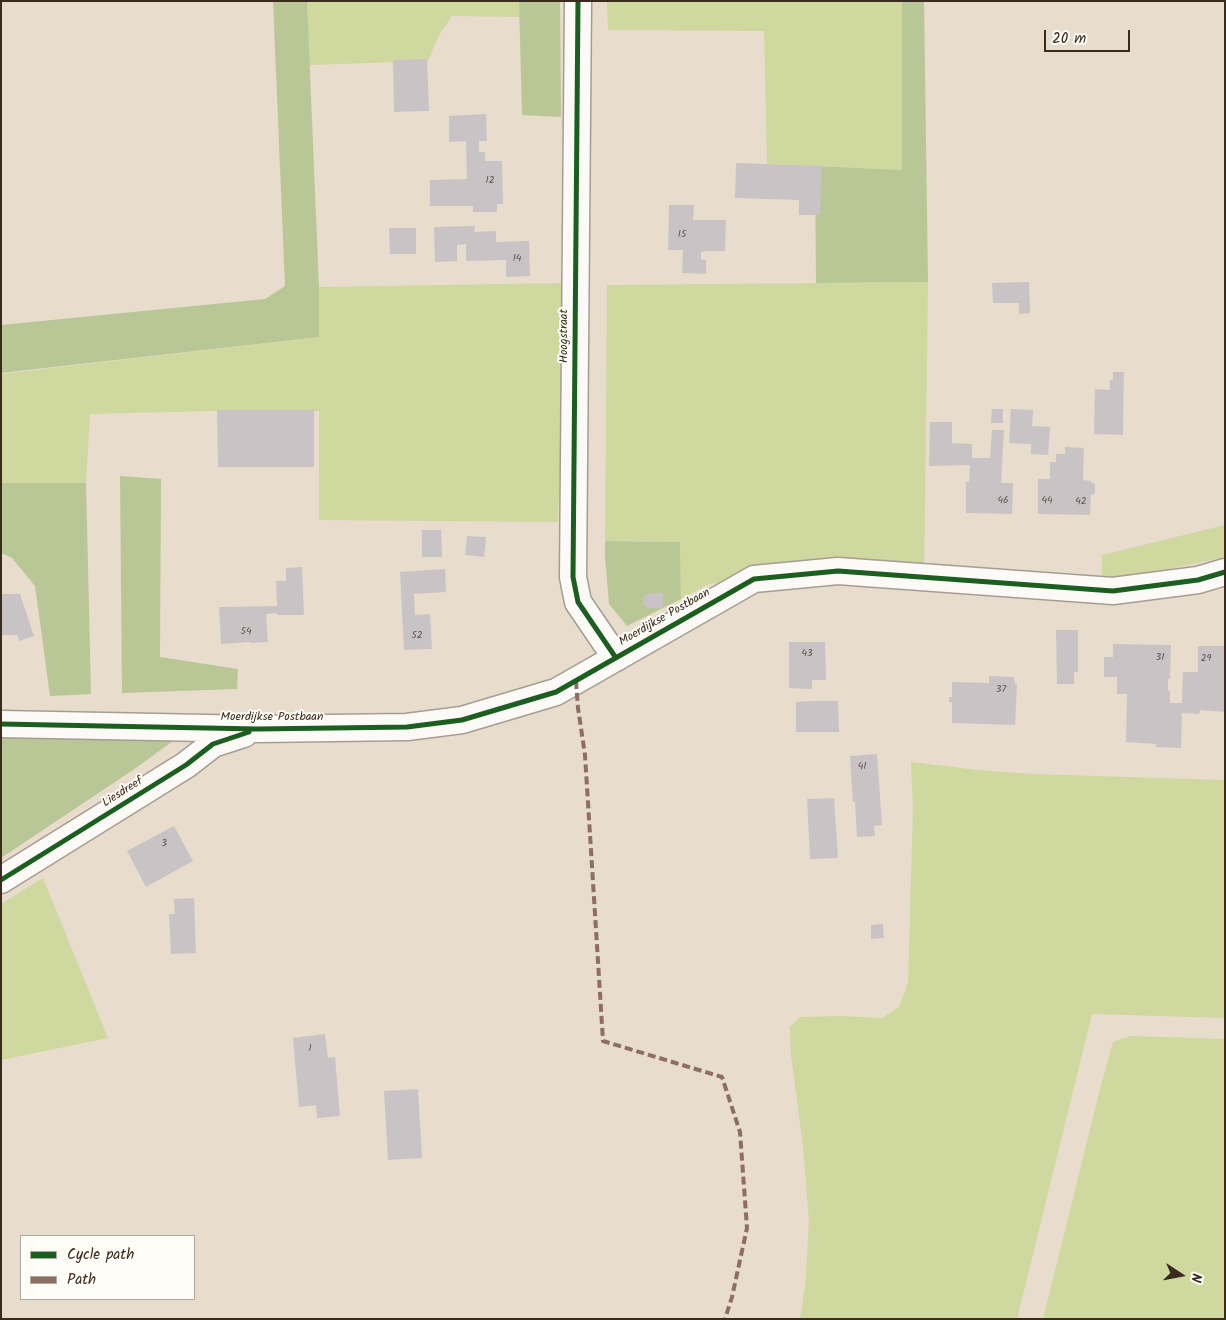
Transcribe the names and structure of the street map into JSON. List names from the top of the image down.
{
  "streets": {
    "street": ["Hoogstraat", "Moerdijkse Postbaan", "Liesdreef"]
  },
  "crossings": [
    ["Hoogstraat", "Moerdijkse Postbaan"],
    ["Moerdijkse Postbaan", "Liesdreef"]
  ],
  "house_numbers": [
    "12",
    "15",
    "14",
    "46",
    "44",
    "42",
    "54",
    "52",
    "43",
    "31",
    "29",
    "37",
    "41",
    "3",
    "1"
  ],
  "legend": ["Cycle path", "Path"],
  "scale_bar": "20 m",
  "north": "right"
}
